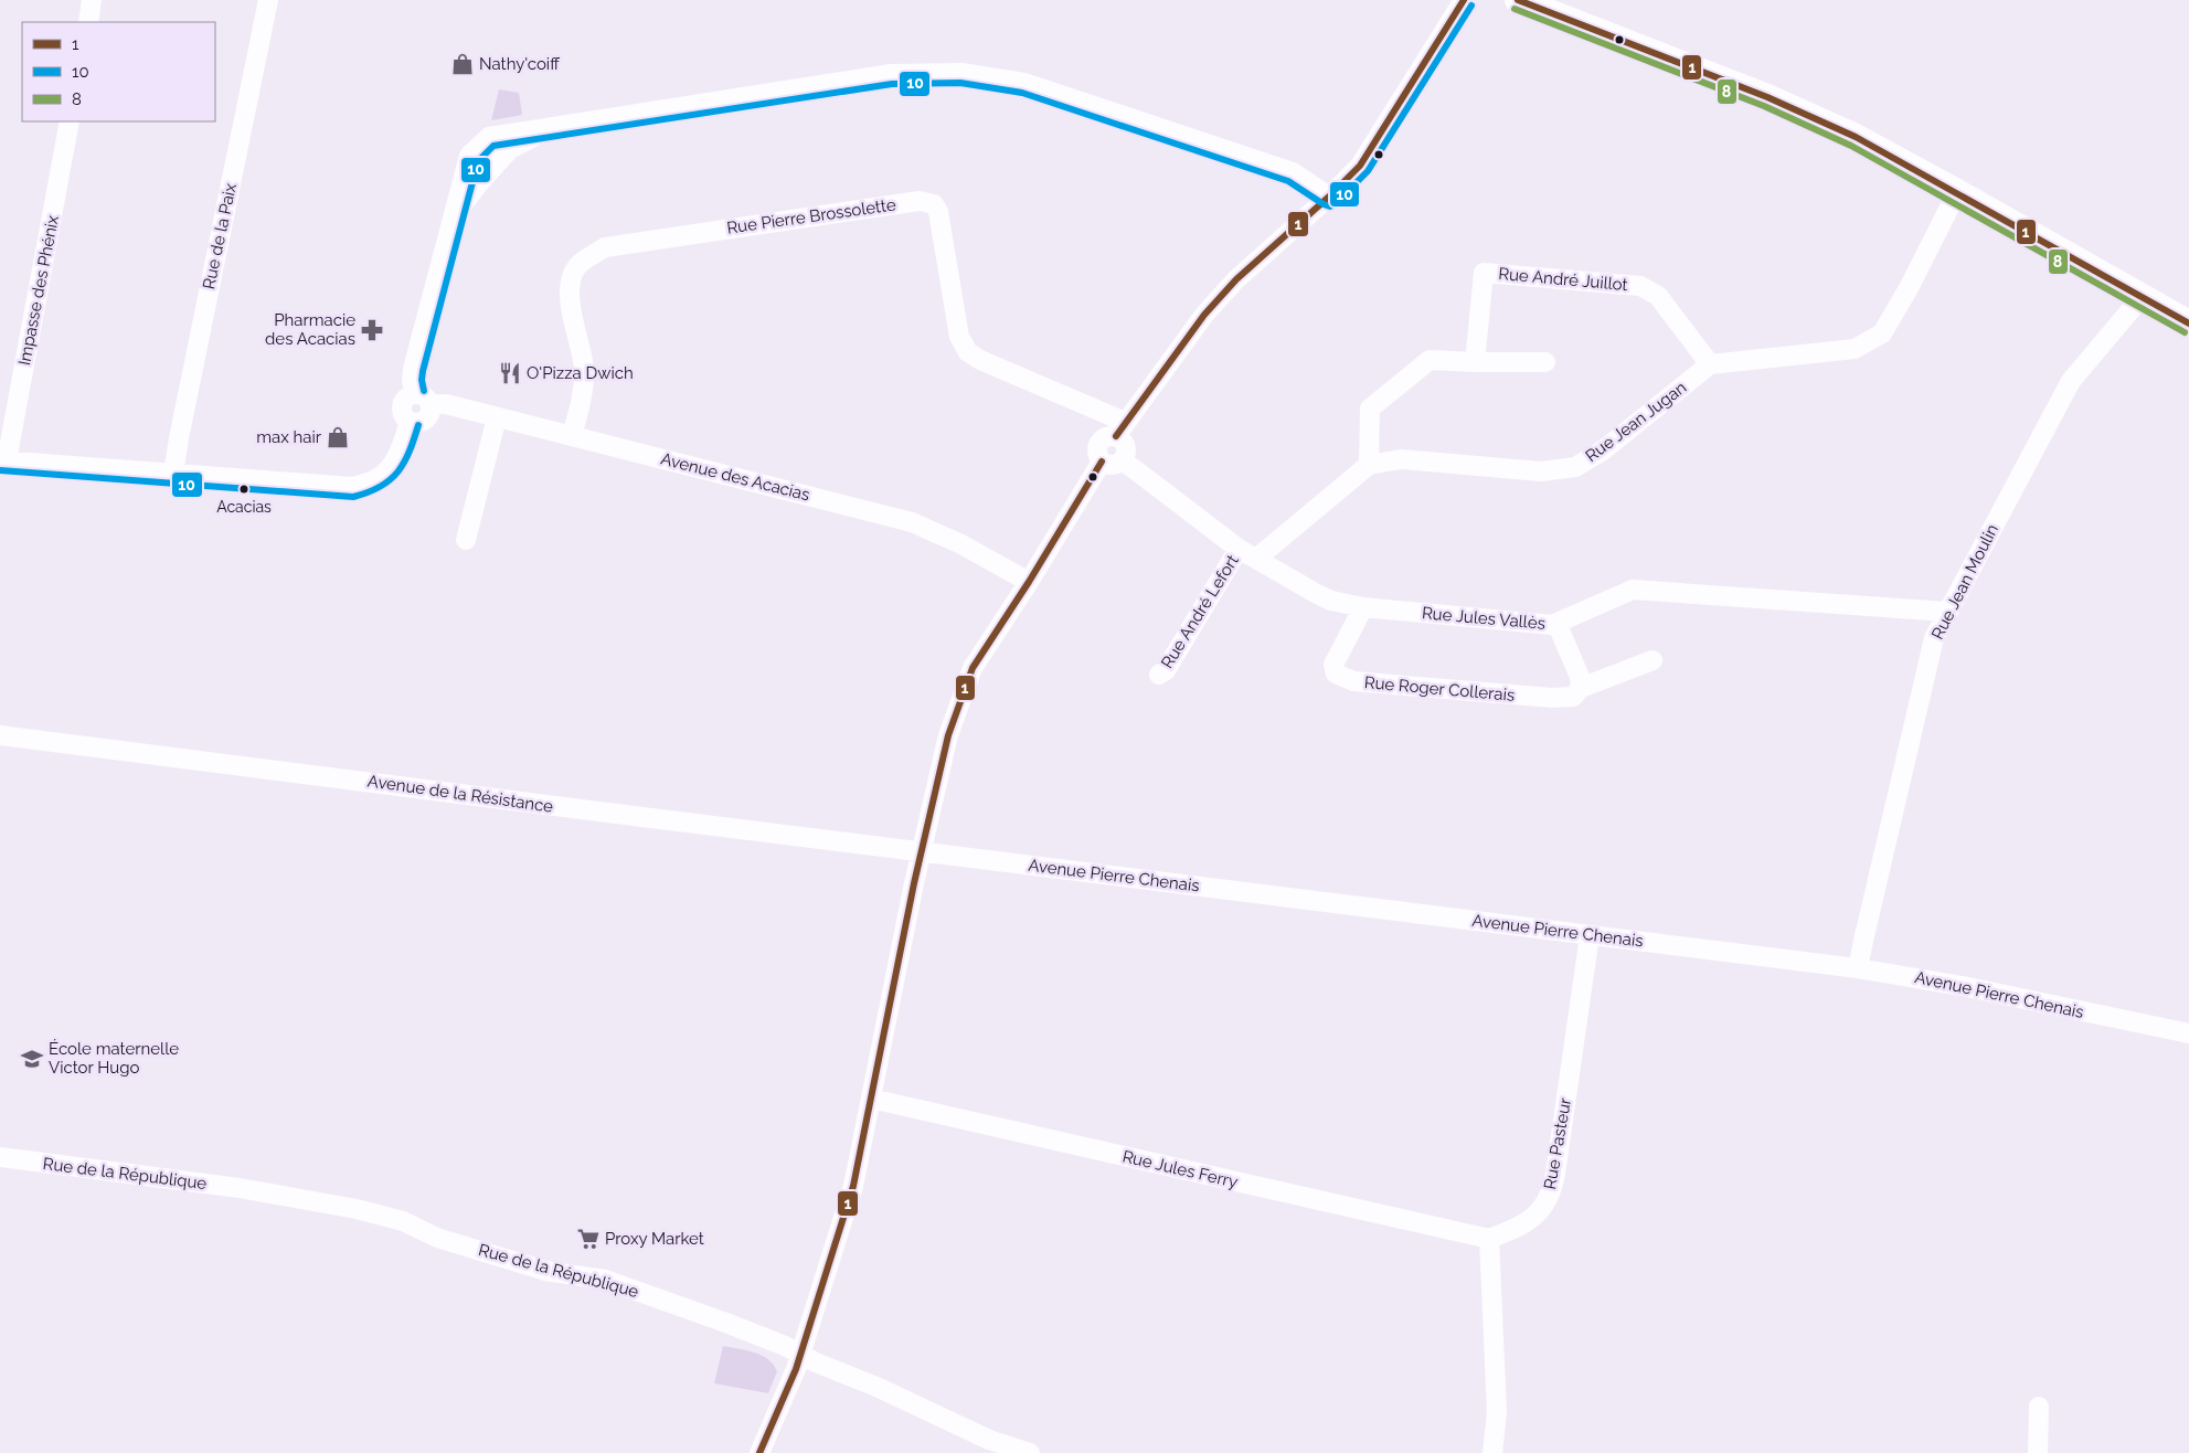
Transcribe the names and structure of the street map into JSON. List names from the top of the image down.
{
  "streets": {
    "street": [
      "Rue Pierre Brossolette",
      "Rue de la Paix",
      "Rue André Juillot",
      "Impasse des Phénix",
      "Rue Jean Jugan",
      "Avenue des Acacias",
      "Rue Jean Moulin",
      "Rue André Lefort",
      "Rue Jules Vallès",
      "Rue Roger Collerais",
      "Avenue de la Résistance",
      "Avenue Pierre Chenais",
      "Rue Pasteur",
      "Rue Jules Ferry",
      "Rue de la République"
    ]
  },
  "crossings": [
    ["Rue Pierre Brossolette", "Avenue des Acacias"],
    ["Rue Pierre Brossolette", "Rue Jules Vallès"],
    ["Rue André Juillot", "Rue Jean Jugan"],
    ["Rue Jean Moulin", "Rue Jules Vallès"],
    ["Rue Jean Moulin", "Avenue Pierre Chenais"],
    ["Rue André Lefort", "Rue Jules Vallès"],
    ["Rue Jules Vallès", "Rue Roger Collerais"],
    ["Avenue de la Résistance", "Avenue Pierre Chenais"],
    ["Avenue Pierre Chenais", "Rue Pasteur"],
    ["Rue Pasteur", "Rue Jules Ferry"]
  ],
  "places": {
    "shop": ["Nathy'coiff", "max hair"],
    "pharmacy": ["Pharmacie des Acacias"],
    "restaurant": ["O'Pizza Dwich"],
    "other": ["Acacias"],
    "school or university": ["École maternelle Victor Hugo"],
    "supermarket": ["Proxy Market"]
  },
  "lines": ["transit line 1", "transit line 10", "transit line 8"],
  "legend": ["1", "10", "8"]
}
